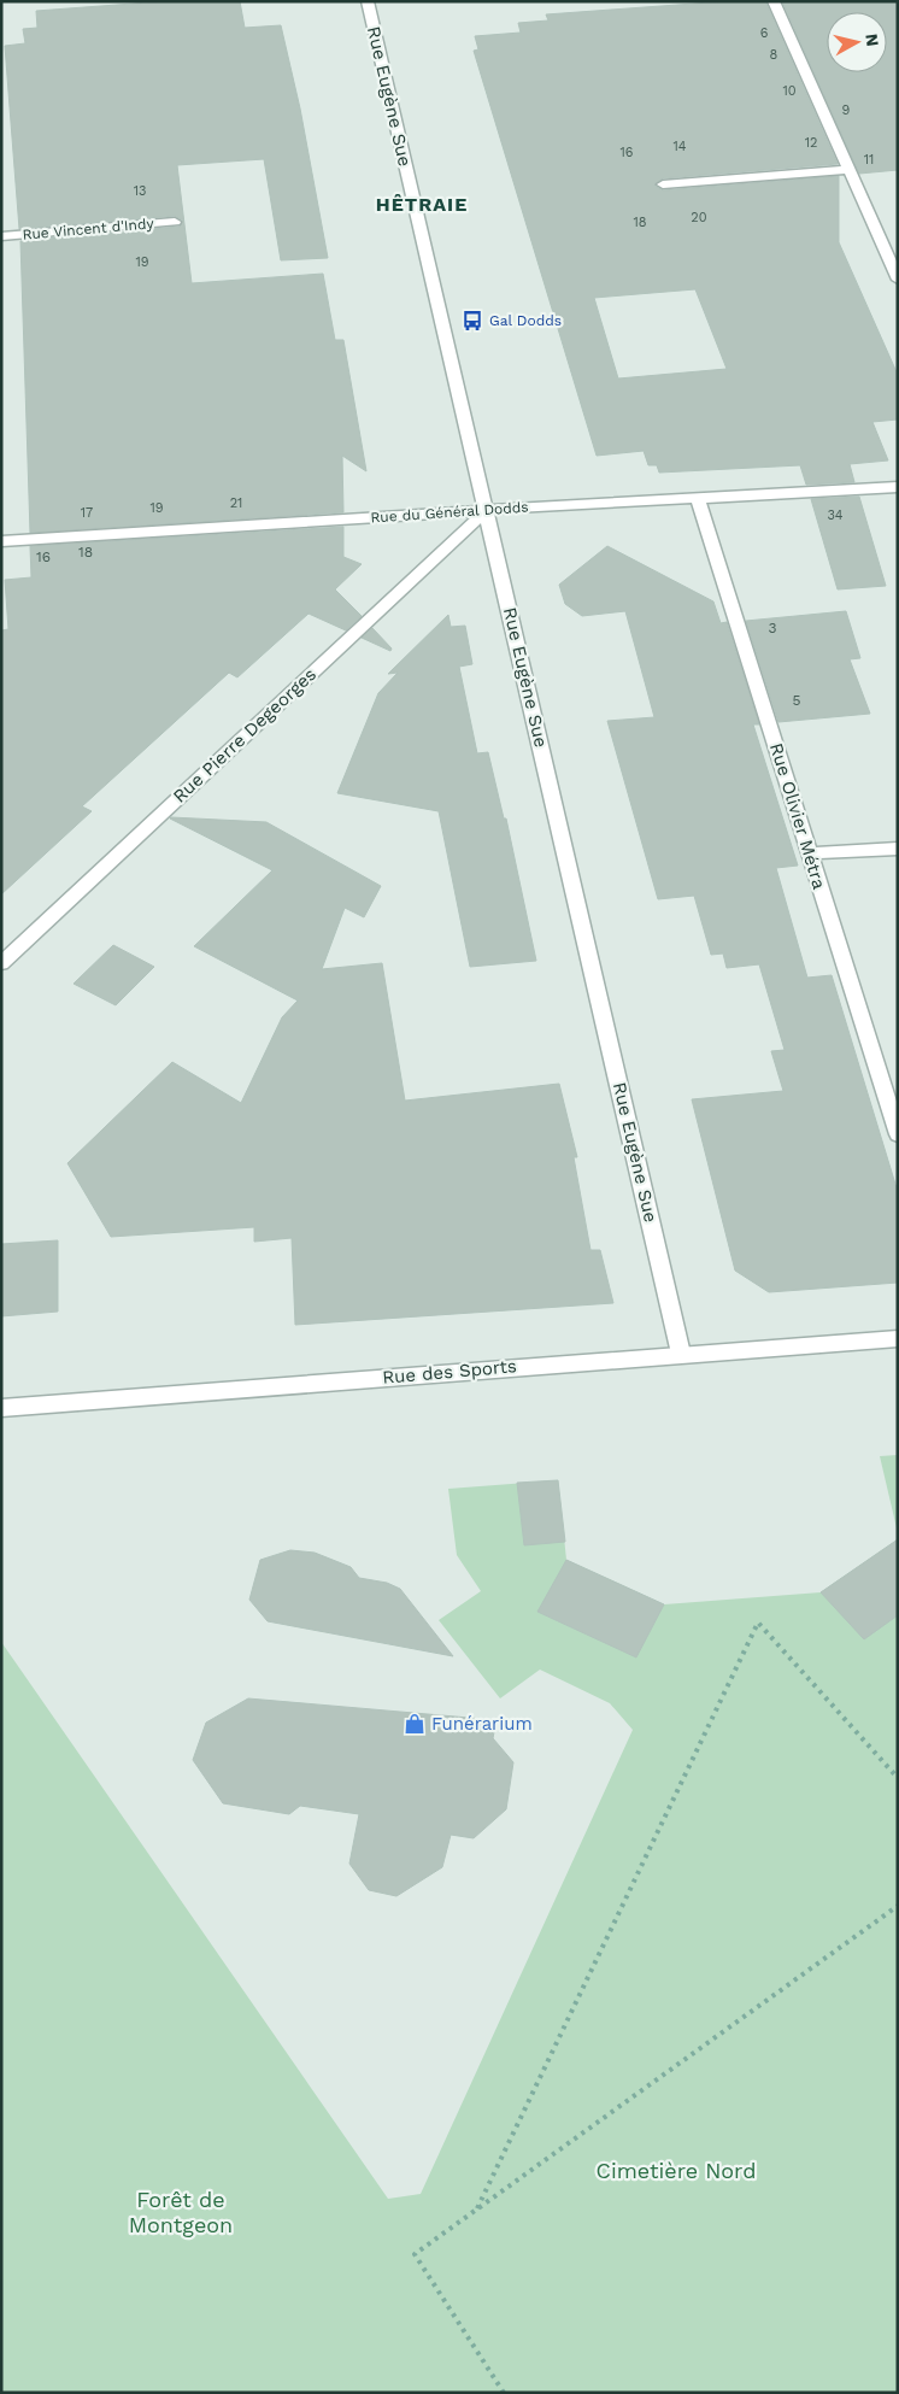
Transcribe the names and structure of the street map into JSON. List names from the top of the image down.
{
  "streets": {
    "street": [
      "Rue Eugène Sue",
      "Rue Vincent d'Indy",
      "Rue du Général Dodds",
      "Rue Pierre Degeorges",
      "Rue Olivier Métra",
      "Rue des Sports"
    ]
  },
  "crossings": [
    ["Rue Eugène Sue", "Rue du Général Dodds"],
    ["Rue Eugène Sue", "Rue Pierre Degeorges"],
    ["Rue Eugène Sue", "Rue des Sports"],
    ["Rue du Général Dodds", "Rue Pierre Degeorges"],
    ["Rue du Général Dodds", "Rue Olivier Métra"]
  ],
  "districts": ["HÊTRAIE"],
  "parks": ["Cimetière Nord", "Forêt de Montgeon"],
  "places": {
    "bus stop": ["Gal Dodds"],
    "shop": ["Funérarium"]
  },
  "house_numbers": [
    "6",
    "8",
    "10",
    "9",
    "12",
    "14",
    "16",
    "11",
    "13",
    "20",
    "18",
    "19",
    "21",
    "19",
    "17",
    "34",
    "18",
    "16",
    "3",
    "5"
  ],
  "north": "right"
}
